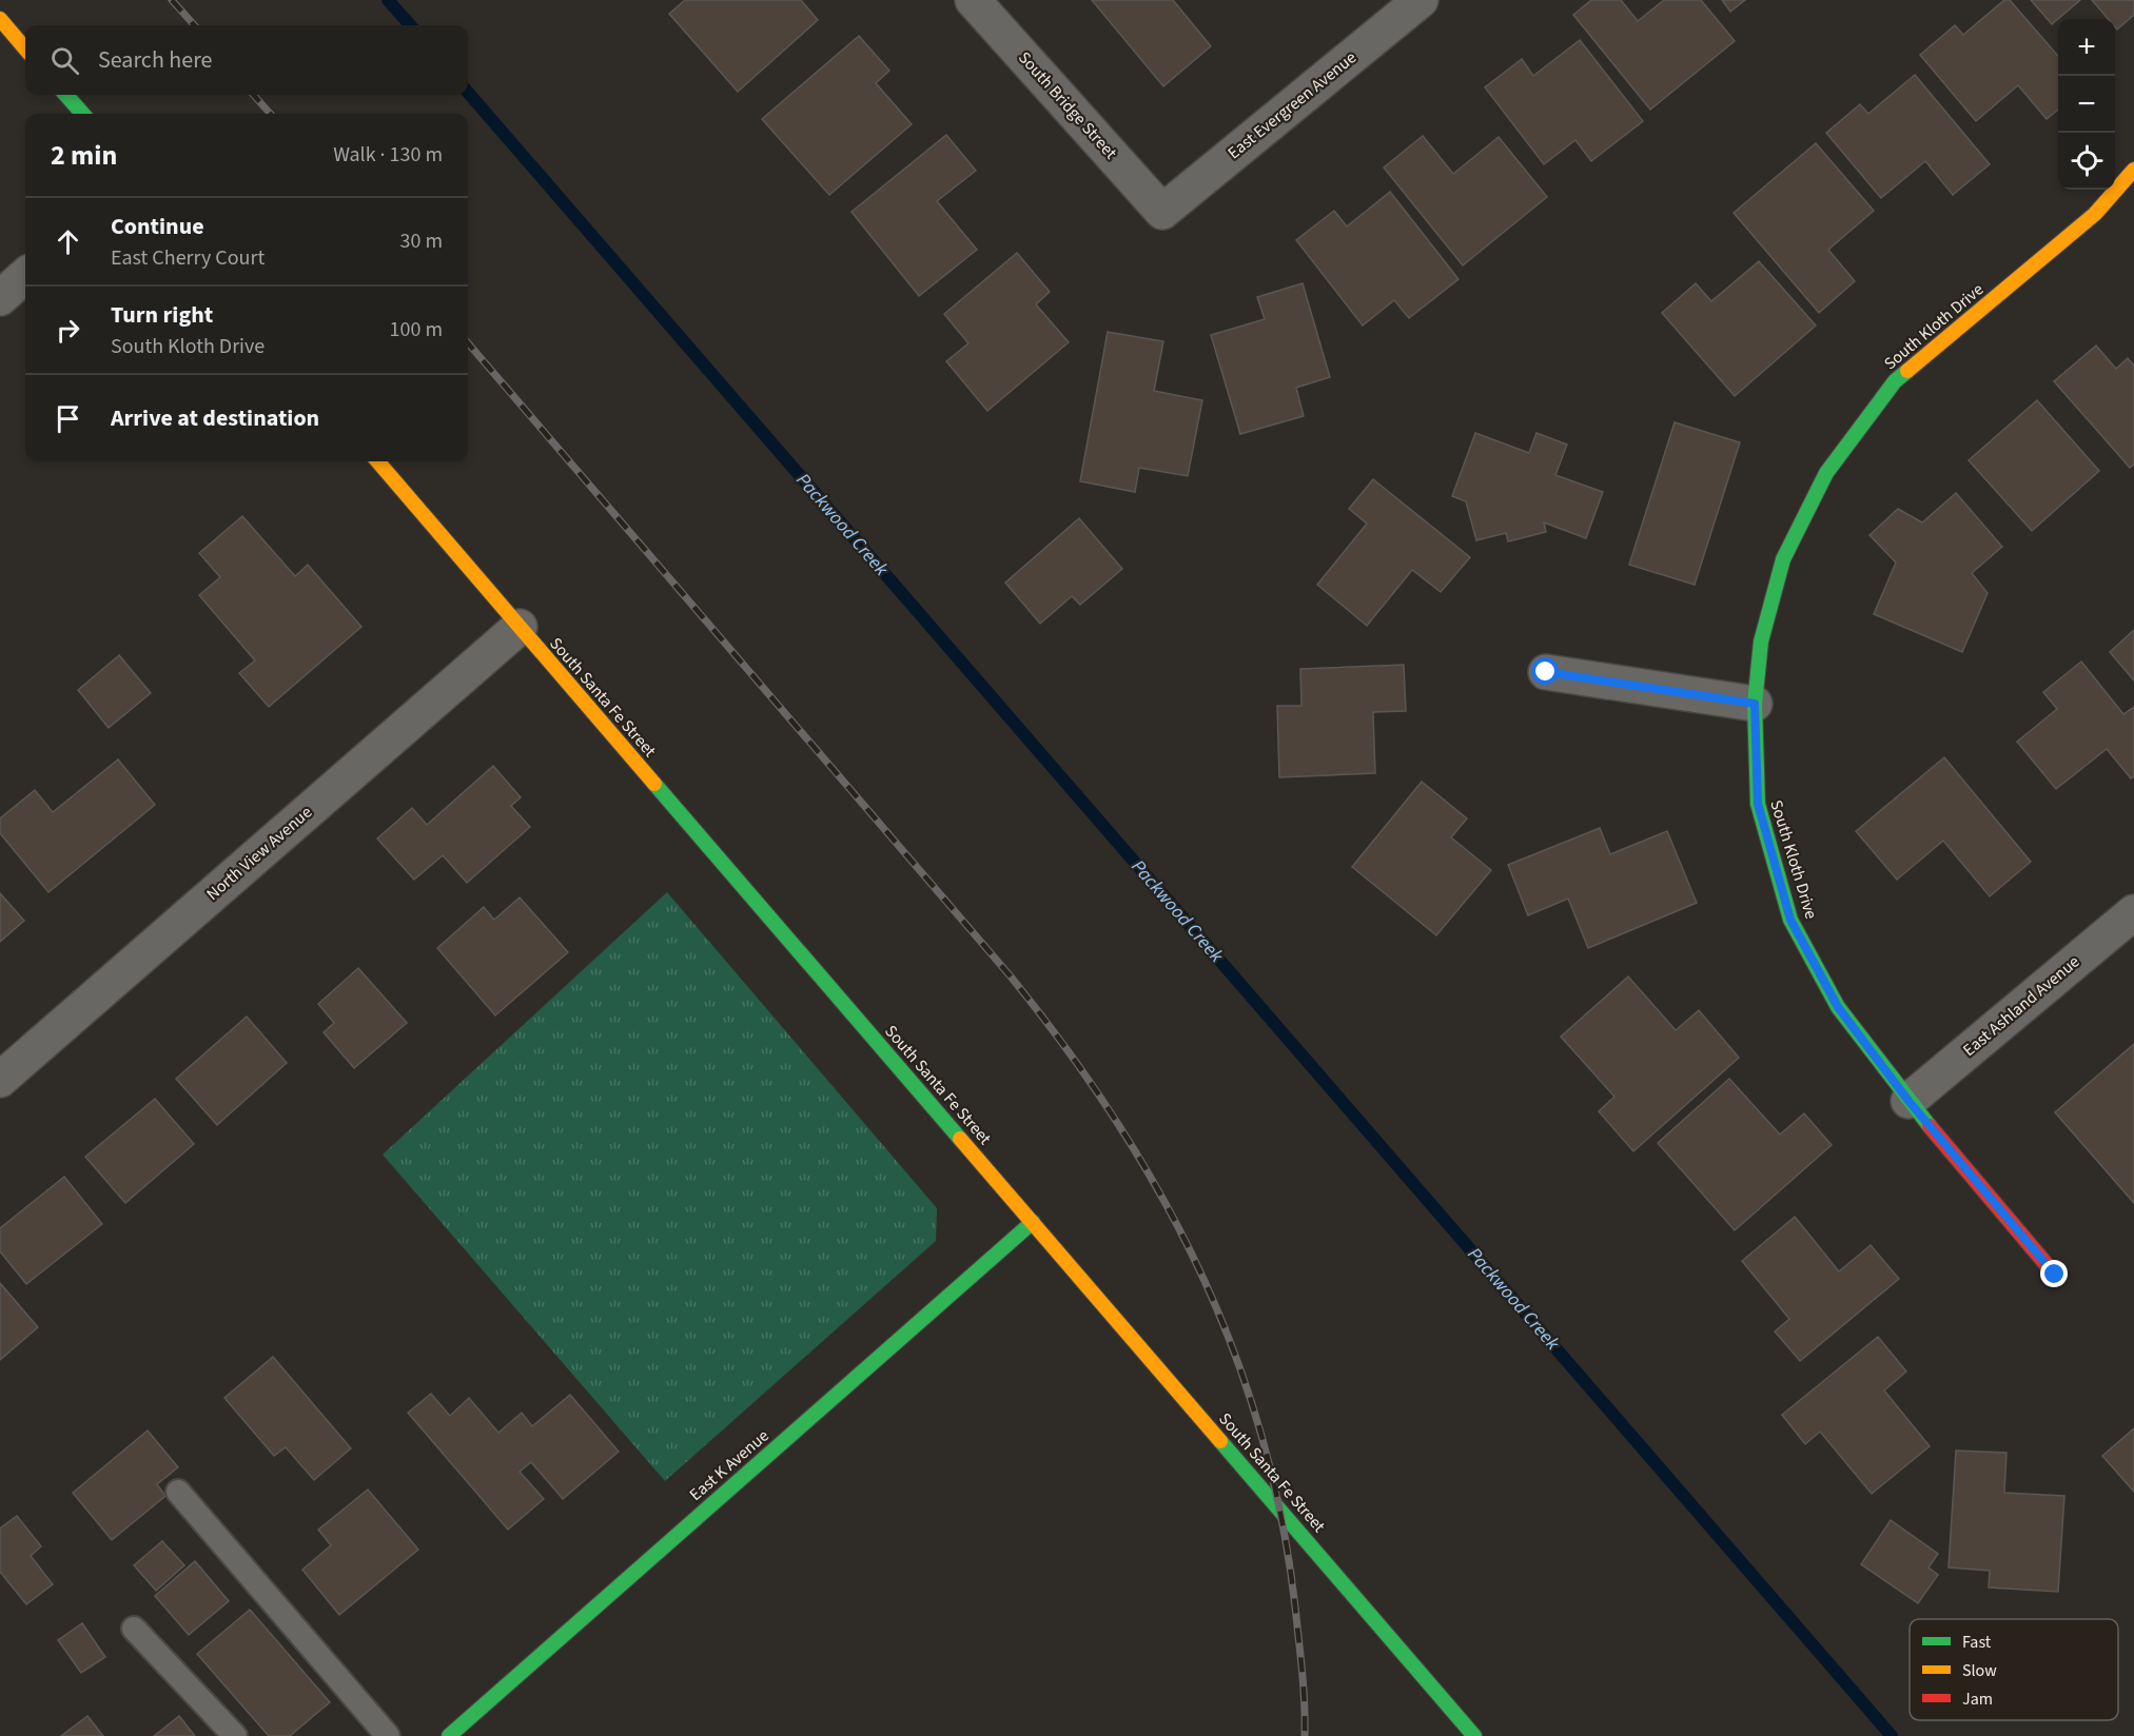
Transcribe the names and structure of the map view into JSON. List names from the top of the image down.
{
  "streets": {
    "street": [
      "South Bridge Street",
      "East Evergreen Avenue",
      "South Kloth Drive",
      "South Santa Fe Street",
      "North View Avenue",
      "East Ashland Avenue",
      "East K Avenue"
    ]
  },
  "crossings": [
    ["South Bridge Street", "East Evergreen Avenue"],
    ["South Kloth Drive", "East Ashland Avenue"],
    ["South Santa Fe Street", "North View Avenue"],
    ["South Santa Fe Street", "East K Avenue"]
  ],
  "water": ["Packwood Creek"],
  "legend": ["Fast", "Slow", "Jam"],
  "page": {
    "map_buttons": ["+", "−"],
    "search": "Search here",
    "heading": ["2 min", "Walk · 130 m"],
    "list": [
      ["Continue", "East Cherry Court", "30 m"],
      ["Turn right", "South Kloth Drive", "100 m"],
      "Arrive at destination"
    ]
  }
}
